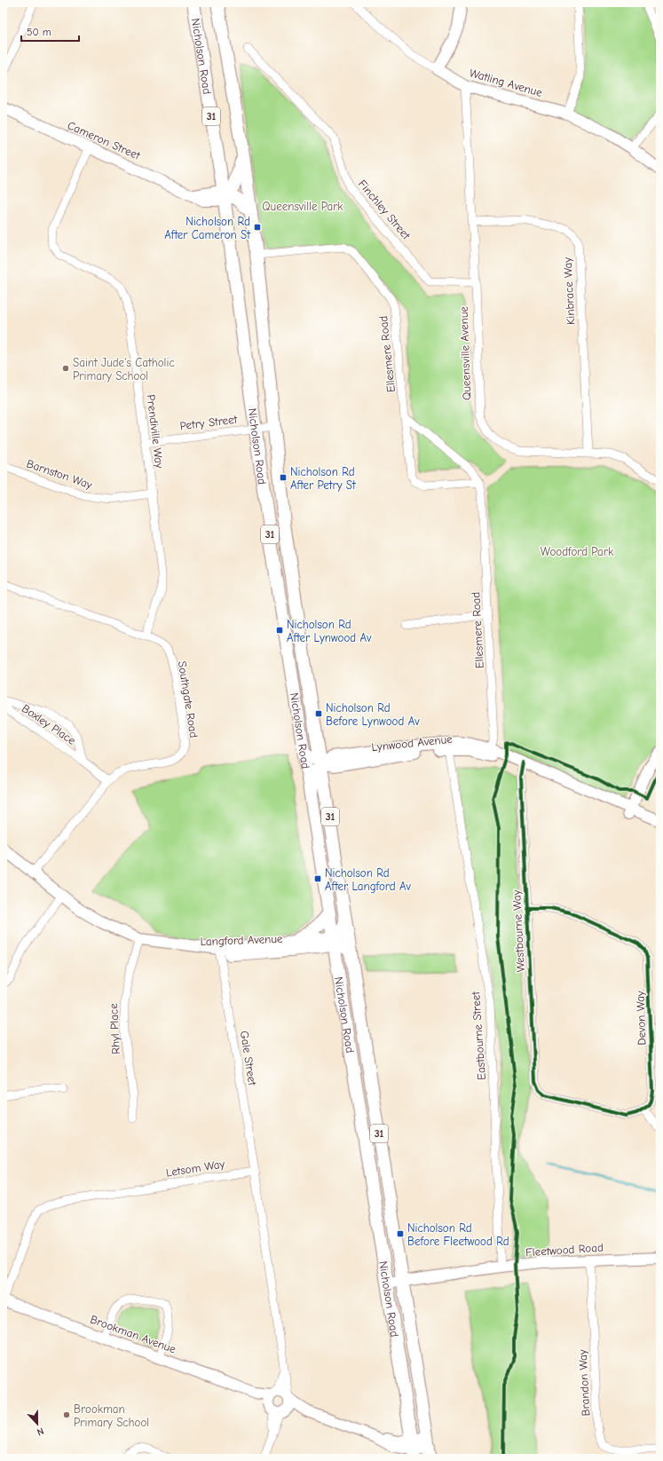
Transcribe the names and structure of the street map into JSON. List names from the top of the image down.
{
  "streets": {
    "main road": ["Nicholson Road", "31"],
    "street": [
      "Watling Avenue",
      "Cameron Street",
      "Finchley Street",
      "Kinbrace Way",
      "Queensville Avenue",
      "Ellesmere Road",
      "Petry Street",
      "Prendiville Way",
      "Barnston Way",
      "Southgate Road",
      "Boxley Place",
      "Lynwood Avenue",
      "Westbourne Way",
      "Langford Avenue",
      "Devon Way",
      "Rhyl Place",
      "Eastbourne Street",
      "Gale Street",
      "Letsom Way",
      "Fleetwood Road",
      "Brookman Avenue",
      "Brandon Way"
    ]
  },
  "crossings": [
    ["Nicholson Road", "Cameron Street"],
    ["Nicholson Road", "Ellesmere Road"],
    ["Nicholson Road", "Petry Street"],
    ["Nicholson Road", "Lynwood Avenue"],
    ["Nicholson Road", "Langford Avenue"],
    ["Nicholson Road", "Fleetwood Road"],
    ["Nicholson Road", "Brookman Avenue"],
    ["Watling Avenue", "Queensville Avenue"],
    ["Cameron Street", "Prendiville Way"],
    ["Finchley Street", "Queensville Avenue"],
    ["Kinbrace Way", "Queensville Avenue"],
    ["Ellesmere Road", "Lynwood Avenue"],
    ["Petry Street", "Prendiville Way"],
    ["Prendiville Way", "Barnston Way"],
    ["Prendiville Way", "Southgate Road"],
    ["Southgate Road", "Boxley Place"],
    ["Southgate Road", "Langford Avenue"],
    ["Lynwood Avenue", "Westbourne Way"],
    ["Lynwood Avenue", "Eastbourne Street"],
    ["Westbourne Way", "Devon Way"],
    ["Langford Avenue", "Rhyl Place"],
    ["Langford Avenue", "Gale Street"],
    ["Eastbourne Street", "Fleetwood Road"],
    ["Gale Street", "Letsom Way"],
    ["Letsom Way", "Brookman Avenue"],
    ["Fleetwood Road", "Brandon Way"]
  ],
  "parks": ["Queensville Park", "Woodford Park"],
  "places": {
    "transit": [
      "Nicholson Rd After Cameron St",
      "Nicholson Rd After Petry St",
      "Nicholson Rd After Lynwood Av",
      "Nicholson Rd Before Lynwood Av",
      "Nicholson Rd After Langford Av",
      "Nicholson Rd Before Fleetwood Rd"
    ],
    "other": ["Saint Jude's Catholic Primary School", "Brookman Primary School"]
  },
  "scale_bar": "50 m",
  "north": "bottom"
}
